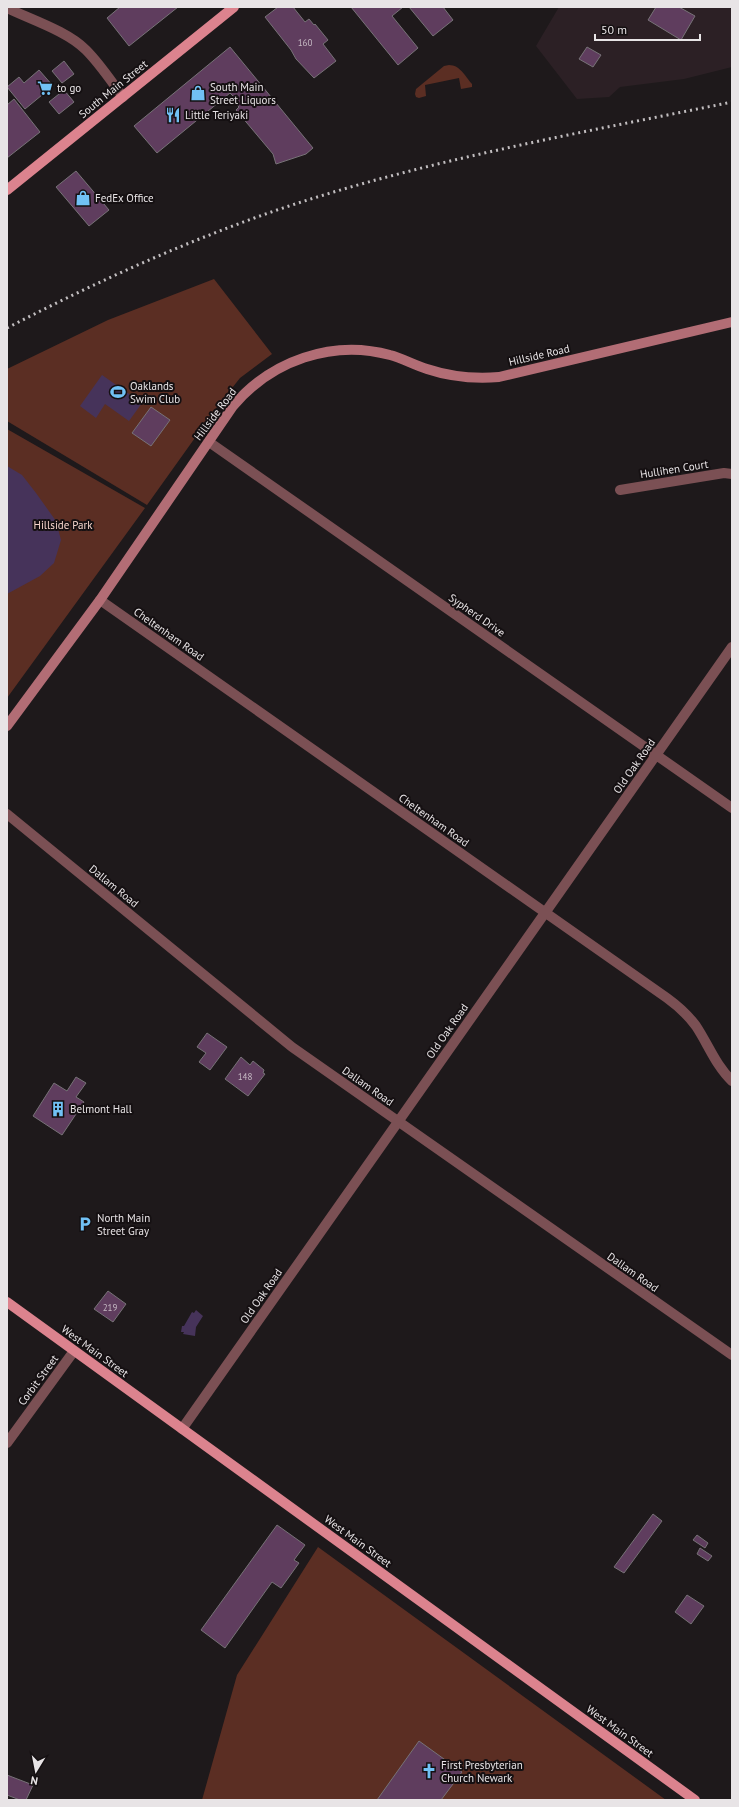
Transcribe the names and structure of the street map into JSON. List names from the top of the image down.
{
  "streets": {
    "main road": ["South Main Street", "West Main Street"],
    "street": [
      "Hillside Road",
      "Hullihen Court",
      "Sypherd Drive",
      "Cheltenham Road",
      "Old Oak Road",
      "Dallam Road",
      "Corbit Street"
    ]
  },
  "crossings": [
    ["Hillside Road", "Sypherd Drive"],
    ["Hillside Road", "Cheltenham Road"],
    ["Sypherd Drive", "Old Oak Road"],
    ["Cheltenham Road", "Old Oak Road"],
    ["Old Oak Road", "Dallam Road"],
    ["Old Oak Road", "West Main Street"],
    ["West Main Street", "Corbit Street"]
  ],
  "parks": ["Hillside Park"],
  "places": {
    "supermarket": ["to go"],
    "shop": ["South Main Street Liquors", "FedEx Office"],
    "restaurant": ["Little Teriyaki"],
    "sports": ["Oaklands Swim Club"],
    "building": ["Belmont Hall"],
    "parking": ["North Main Street Gray"],
    "church": ["First Presbyterian Church Newark"]
  },
  "house_numbers": ["160", "148", "219"],
  "scale_bar": "50 m",
  "north": "bottom"
}
